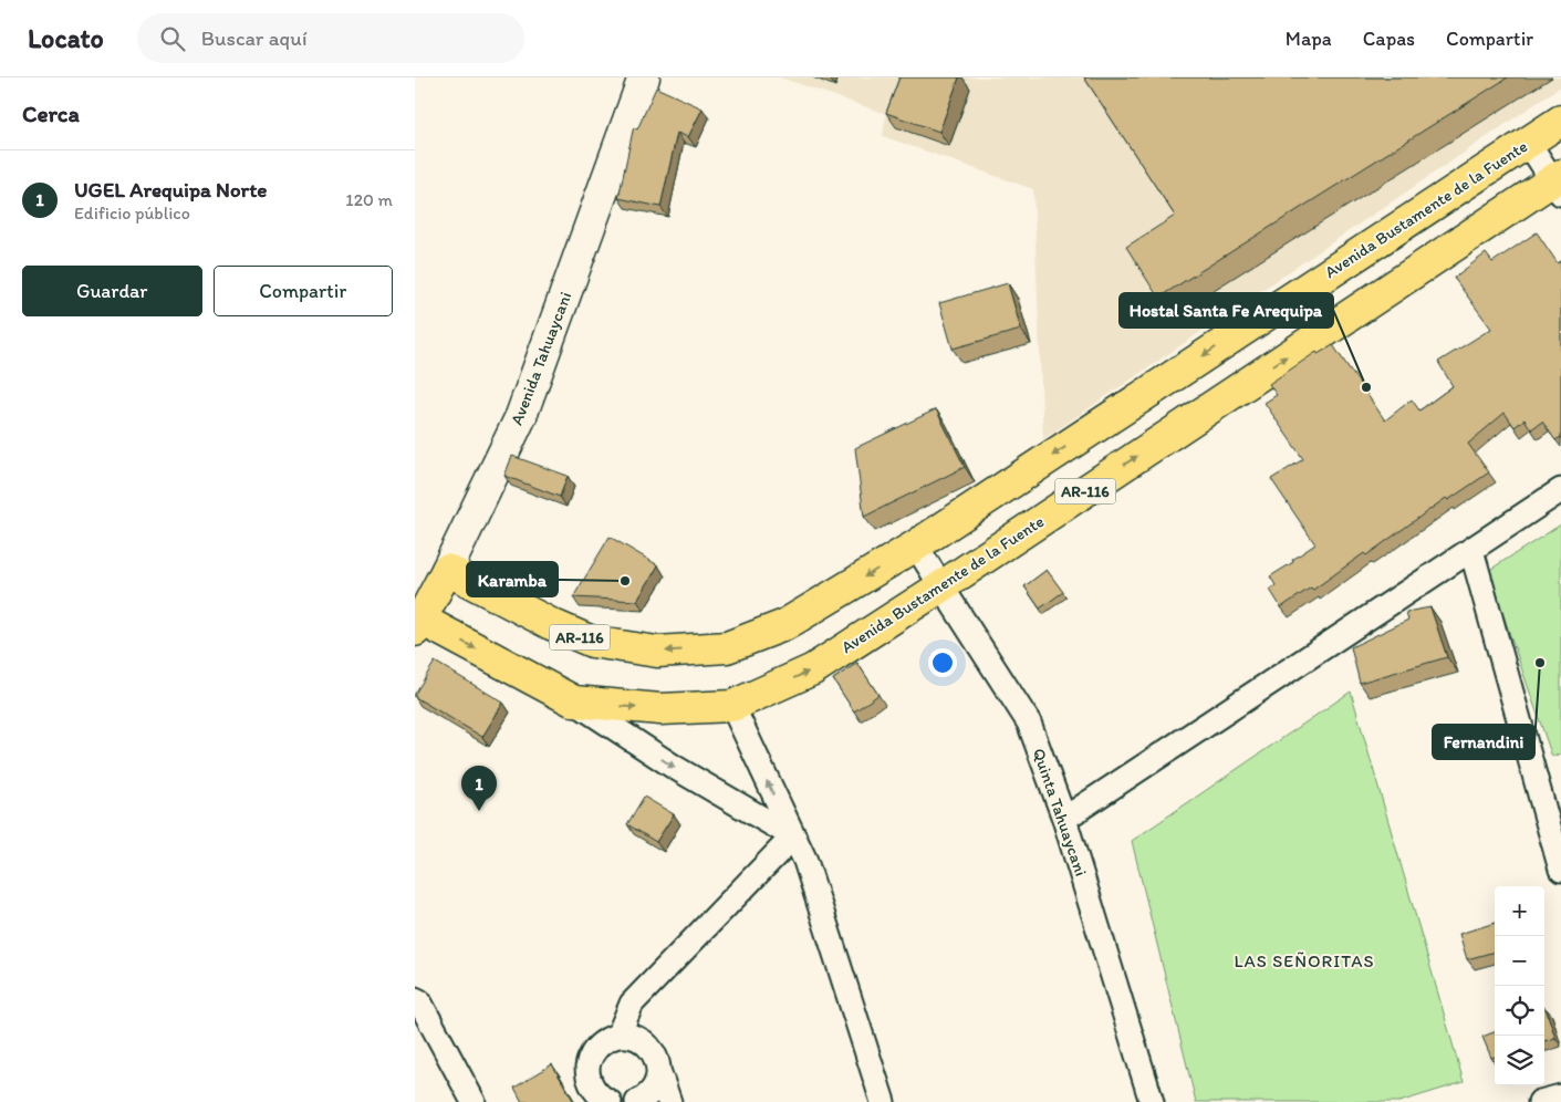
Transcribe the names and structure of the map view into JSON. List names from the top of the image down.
{
  "streets": {
    "main road": ["Avenida Bustamente de la Fuente", "Avenida Tahuaycani", "AR-116"],
    "street": ["Quinta Tahuaycani"]
  },
  "crossings": [
    ["Avenida Bustamente de la Fuente", "Avenida Tahuaycani"],
    ["Avenida Bustamente de la Fuente", "Quinta Tahuaycani"]
  ],
  "districts": ["LAS SEÑORITAS"],
  "places": ["Hostal Santa Fe Arequipa", "Karamba", "Fernandini"],
  "page": {
    "header": "Locato",
    "search": "Buscar aquí",
    "nav": ["Mapa", "Capas", "Compartir"],
    "heading": "Cerca",
    "list": [
      {
        "mark": "1",
        "name": "UGEL Arequipa Norte",
        "note": "Edificio público",
        "value": "120 m"
      }
    ],
    "buttons": ["Guardar", "Compartir"],
    "pins": "1",
    "map_buttons": ["+", "−"]
  }
}
